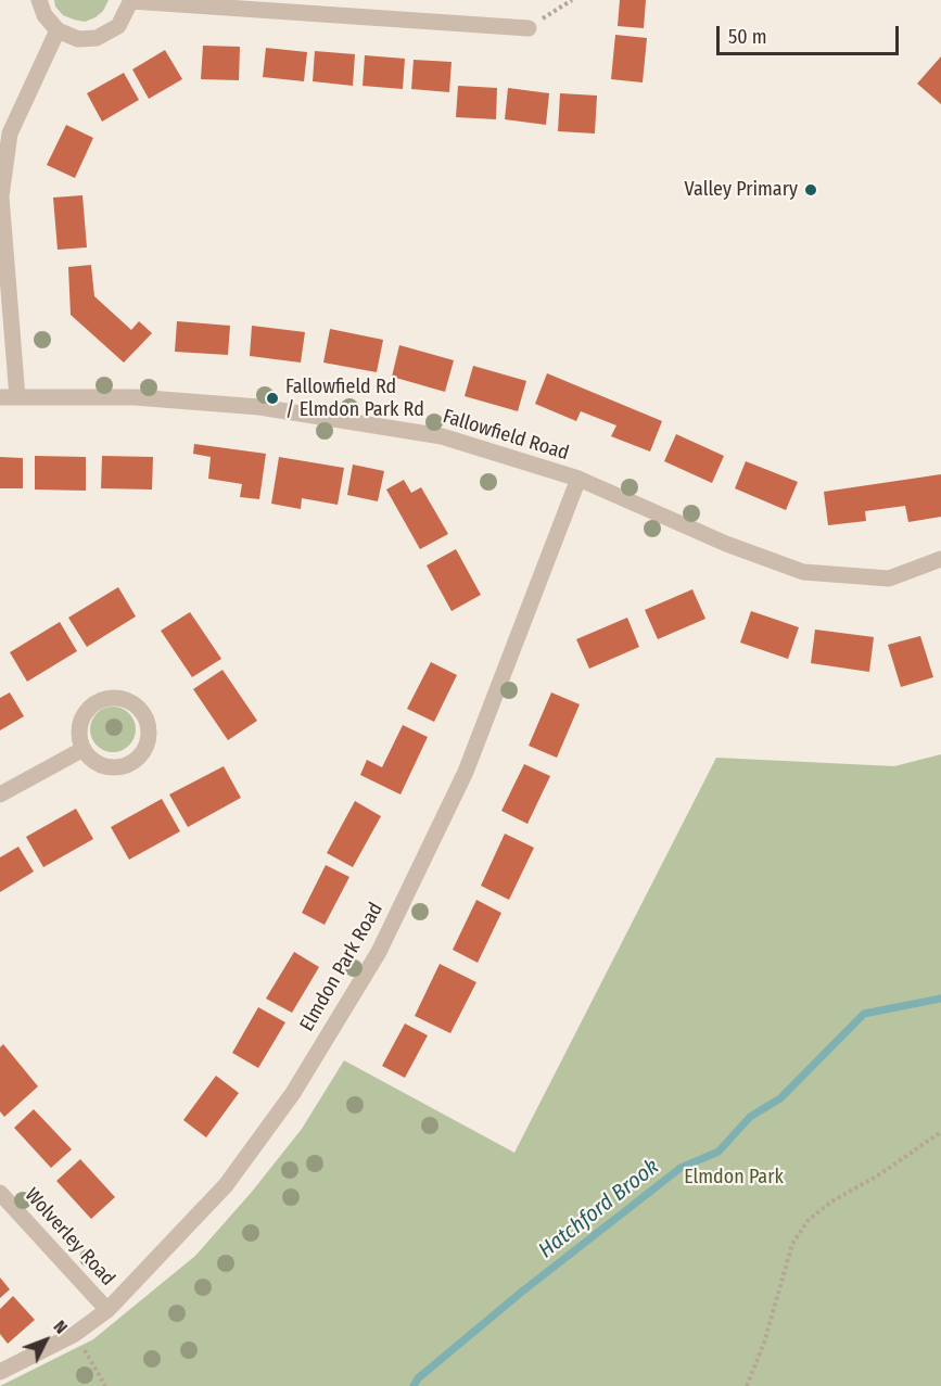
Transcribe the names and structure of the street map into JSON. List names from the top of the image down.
{
  "streets": {
    "street": ["Fallowfield Road", "Elmdon Park Road", "Wolverley Road"]
  },
  "crossings": [
    ["Fallowfield Road", "Elmdon Park Road"],
    ["Elmdon Park Road", "Wolverley Road"]
  ],
  "water": ["Hatchford Brook"],
  "parks": ["Elmdon Park"],
  "places": ["Valley Primary", "Fallowfield Rd / Elmdon Park Rd"],
  "scale_bar": "50 m",
  "north": "top right"
}
